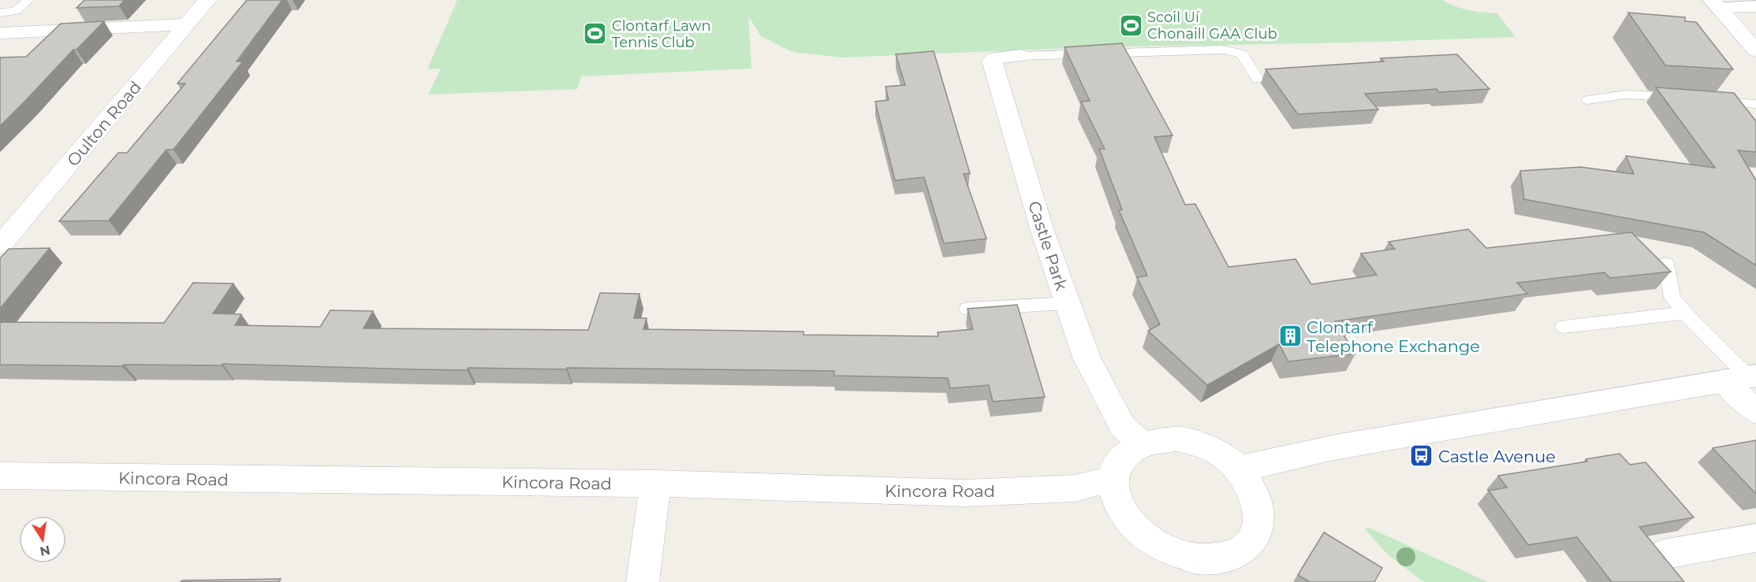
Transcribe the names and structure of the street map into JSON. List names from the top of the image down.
{
  "streets": {
    "street": ["Oulton Road", "Castle Park", "Kincora Road"]
  },
  "crossings": [
    ["Castle Park", "Kincora Road"]
  ],
  "places": {
    "sports": ["Scoil Uí Chonaill GAA Club", "Clontarf Lawn Tennis Club"],
    "building": ["Clontarf Telephone Exchange"],
    "bus stop": ["Castle Avenue"]
  },
  "north": "bottom"
}
